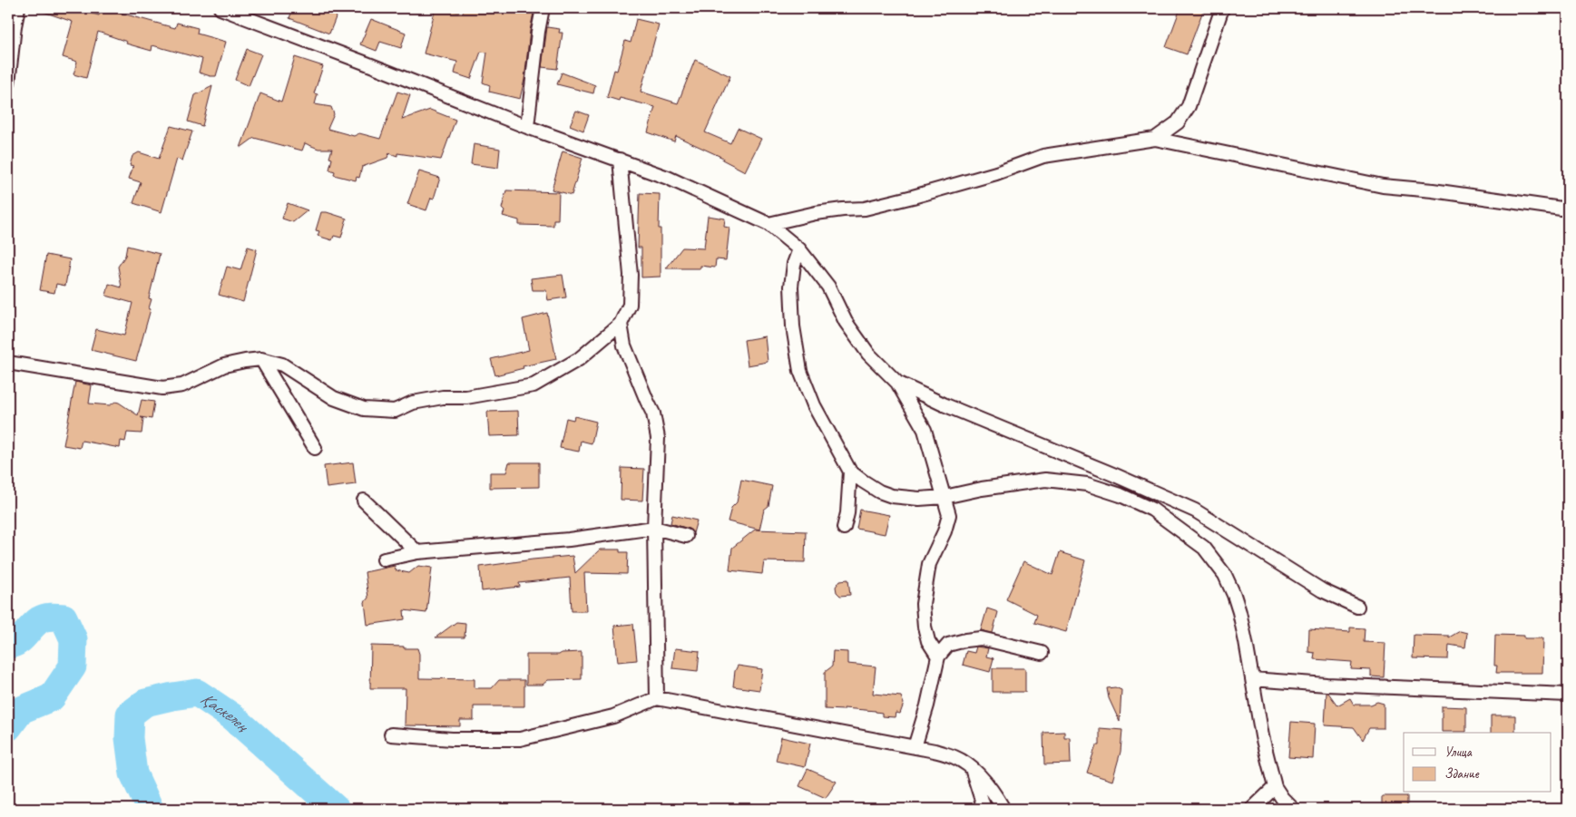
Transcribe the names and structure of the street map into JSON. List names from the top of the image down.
{
  "water": ["Қаскелең"],
  "legend": ["Улица", "Здание"]
}
